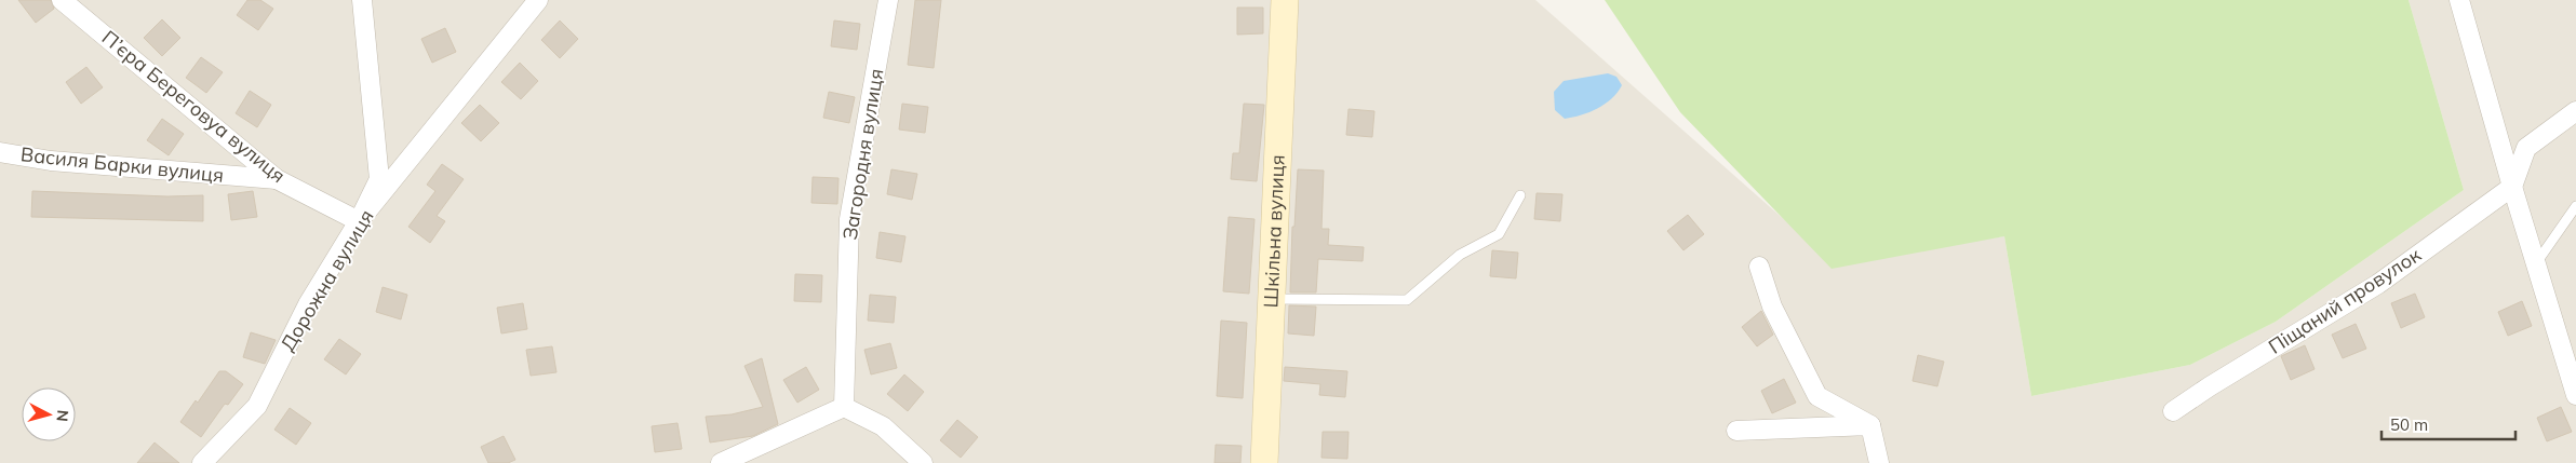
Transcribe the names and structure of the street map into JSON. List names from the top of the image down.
{
  "streets": {
    "street": [
      "П’єра Береговуа вулиця",
      "Загородня вулиця",
      "Василя Барки вулиця",
      "Шкільна вулиця",
      "Дорожна вулиця",
      "Піщаний провулок"
    ]
  },
  "crossings": [
    ["П’єра Береговуа вулиця", "Василя Барки вулиця"],
    ["П’єра Береговуа вулиця", "Дорожна вулиця"]
  ],
  "scale_bar": "50 m",
  "north": "right"
}
